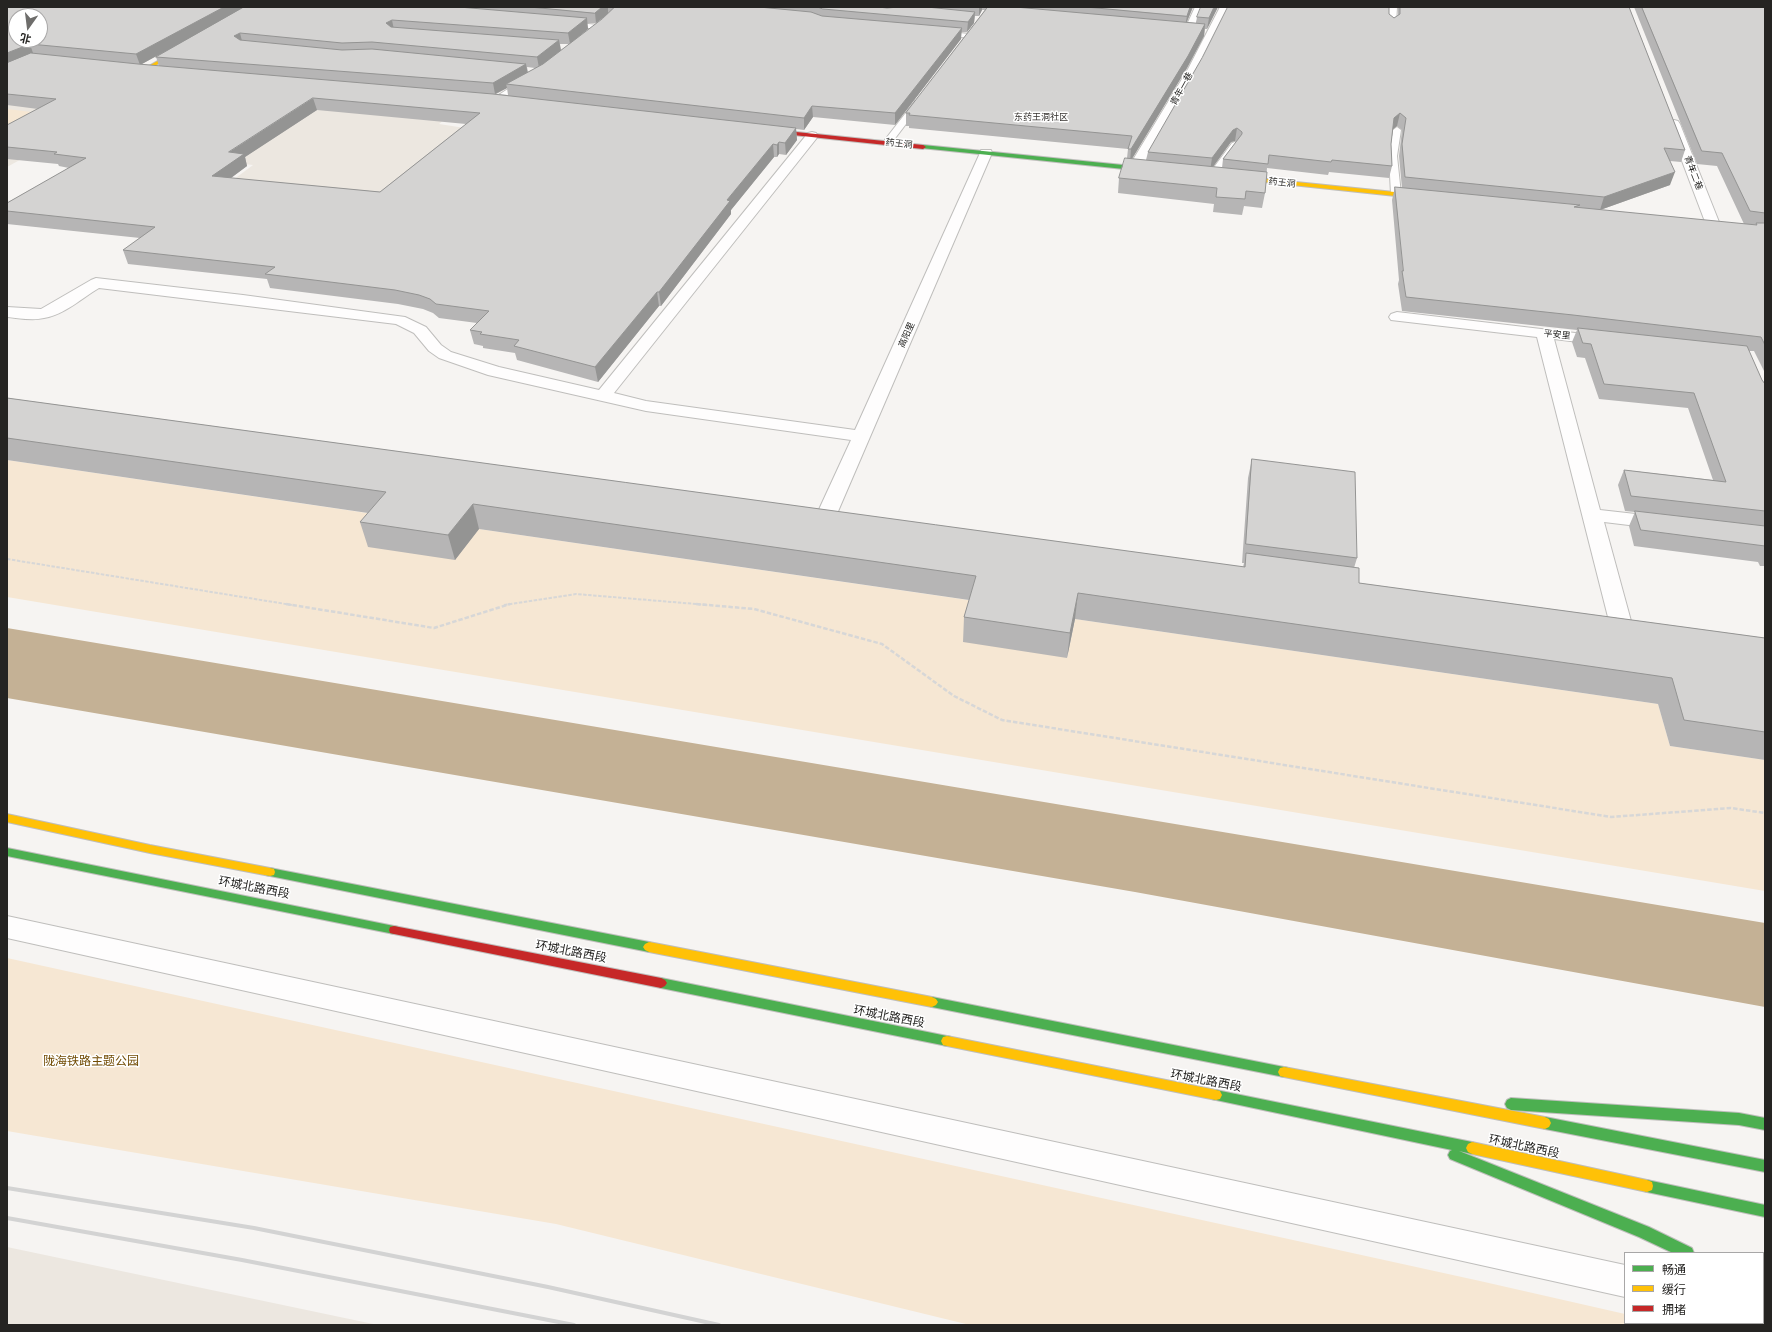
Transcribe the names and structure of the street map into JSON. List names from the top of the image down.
{
  "streets": {
    "main road": ["药王洞", "环城北路西段"],
    "street": [
      "青年一巷",
      "青年二巷",
      "高阳里",
      "平安里"
    ]
  },
  "crossings": [
    ["青年一巷", "药王洞"],
    ["药王洞", "高阳里"]
  ],
  "districts": ["东药王洞社区"],
  "parks": ["陇海铁路主题公园"],
  "legend": ["畅通", "缓行", "拥堵"],
  "north": "bottom"
}
